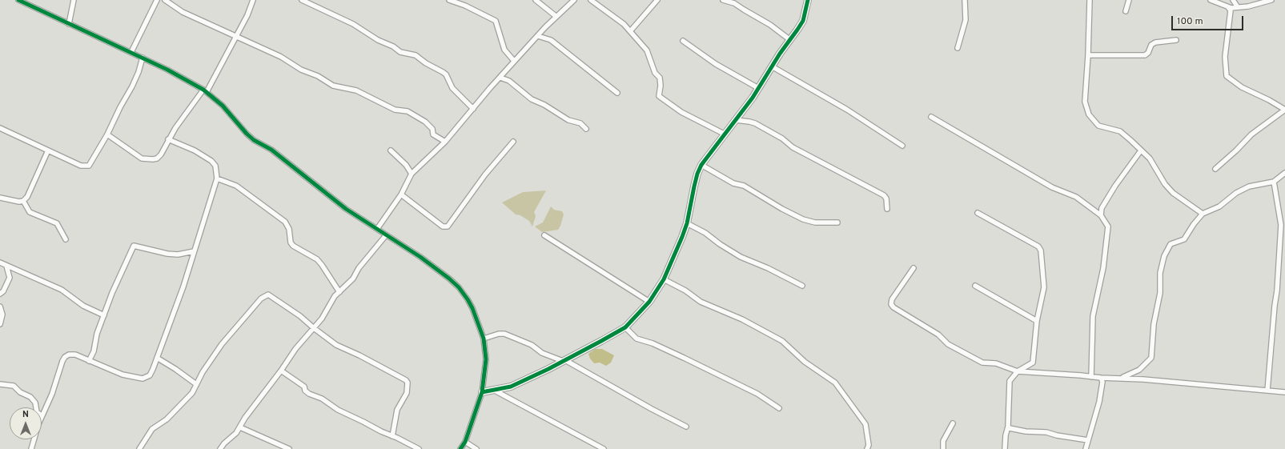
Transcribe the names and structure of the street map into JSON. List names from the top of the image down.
{
  "scale_bar": "100 m",
  "north": "top"
}
